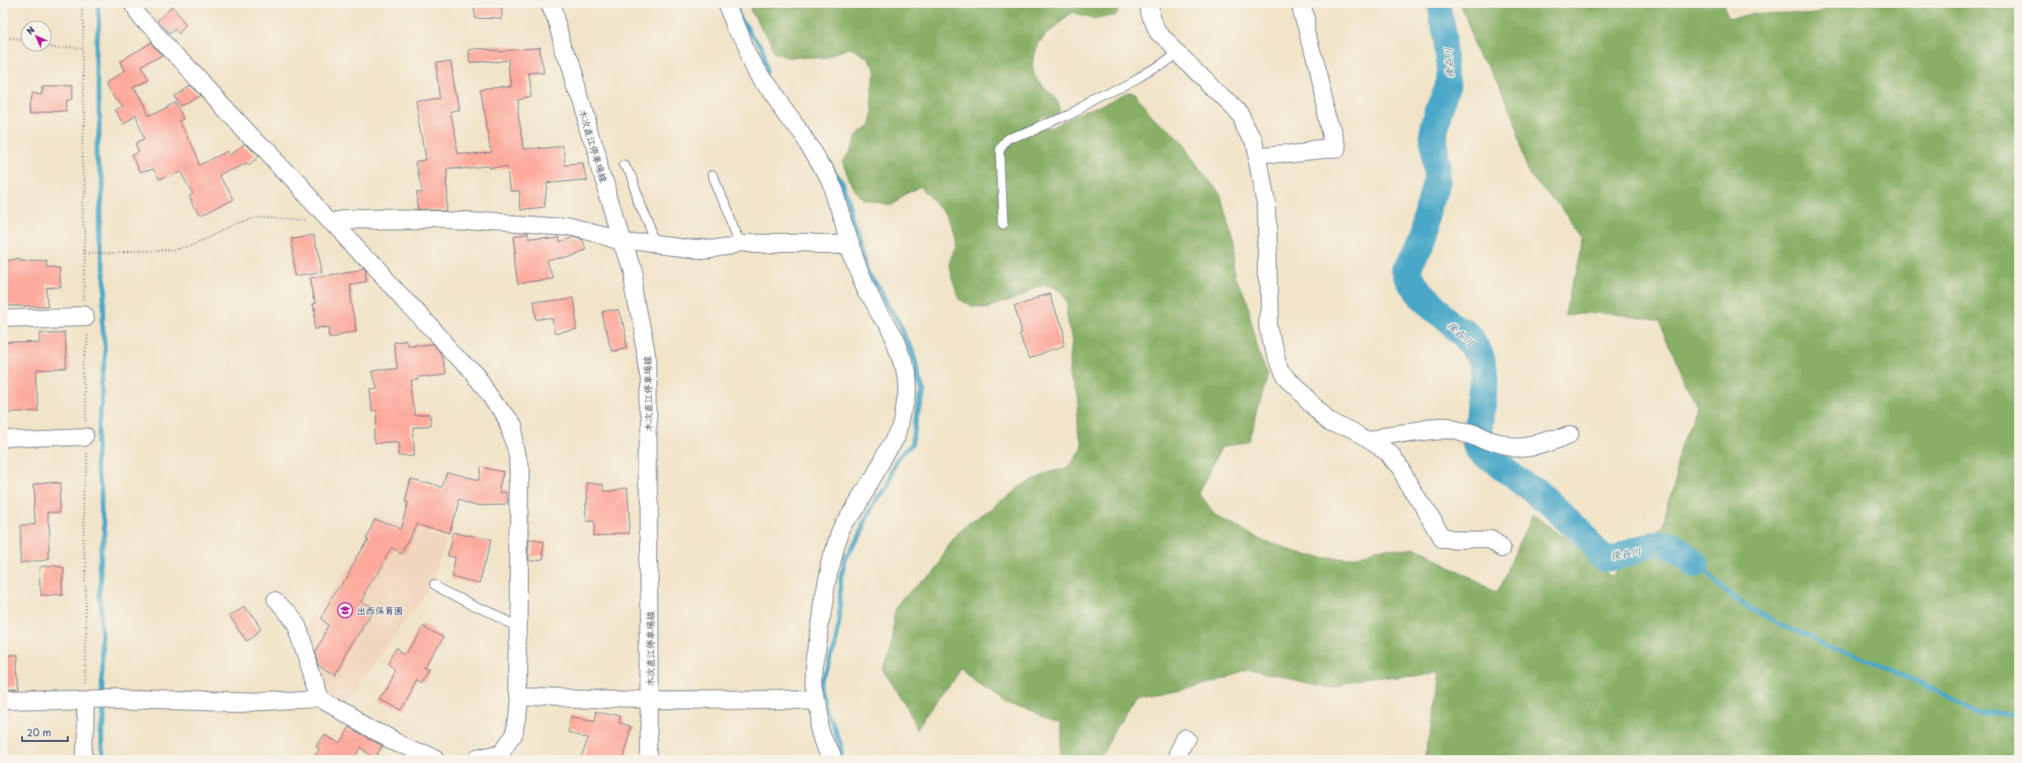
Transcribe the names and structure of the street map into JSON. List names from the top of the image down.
{
  "streets": {
    "street": ["木次直江停車場線"]
  },
  "water": ["後谷川"],
  "places": {
    "school or university": ["出西保育園"]
  },
  "scale_bar": "20 m",
  "north": "top left"
}
